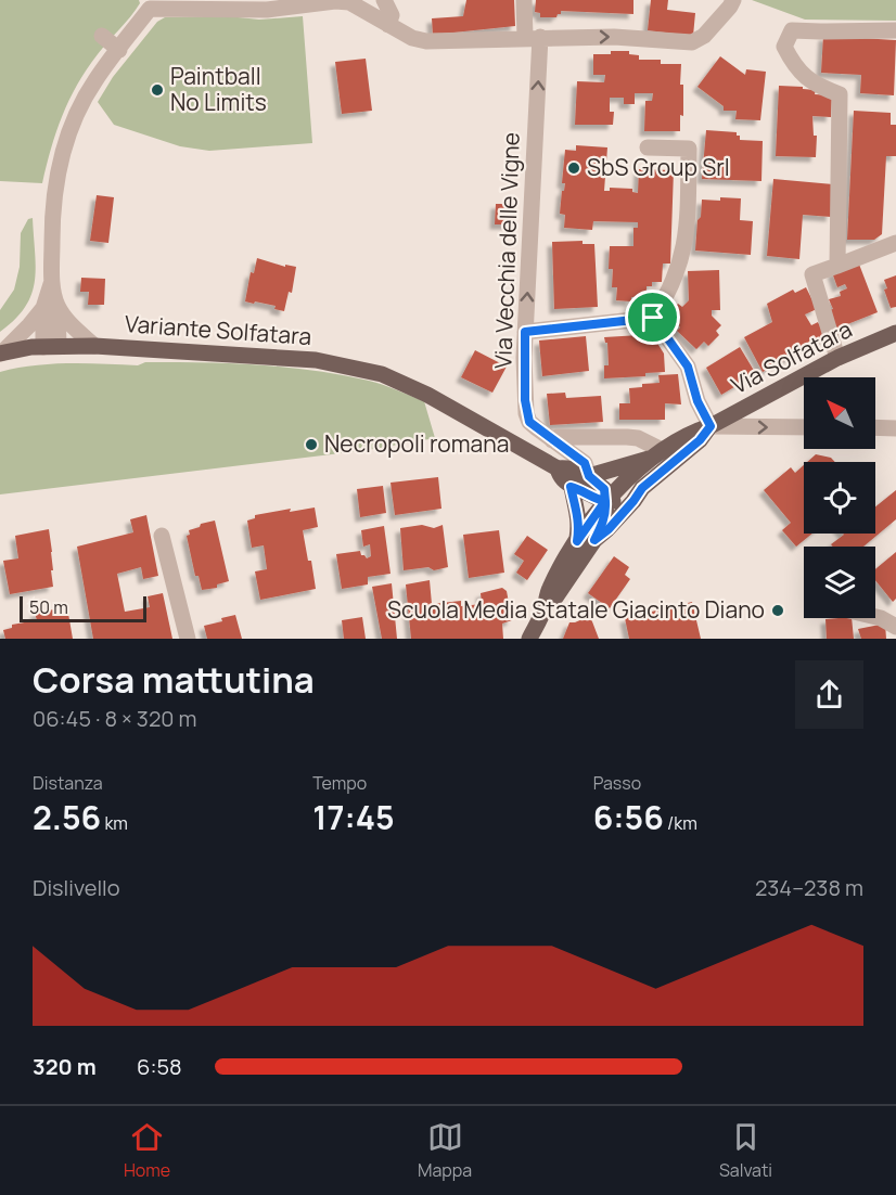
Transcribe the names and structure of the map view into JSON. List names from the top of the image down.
{
  "streets": {
    "main road": ["Variante Solfatara", "Via Solfatara"],
    "street": ["Via Vecchia delle Vigne"]
  },
  "one_way": ["Via Vecchia delle Vigne"],
  "places": [
    "Paintball No Limits",
    "SbS Group Srl",
    "Necropoli romana",
    "Scuola Media Statale Giacinto Diano"
  ],
  "scale_bar": "50 m",
  "north": "top left",
  "page": {
    "scale": "50 m",
    "heading": ["Corsa mattutina", "06:45 · 8 × 320 m"],
    "stats": [
      ["Distanza", "2.56 km"],
      ["Tempo", "17:45"],
      ["Passo", "6:56 /km"]
    ],
    "chart": ["Dislivello", "234–238 m"],
    "list": [
      {
        "name": "320 m",
        "note": "6:58"
      }
    ],
    "tabs": ["Home", "Mappa", "Salvati"]
  }
}
